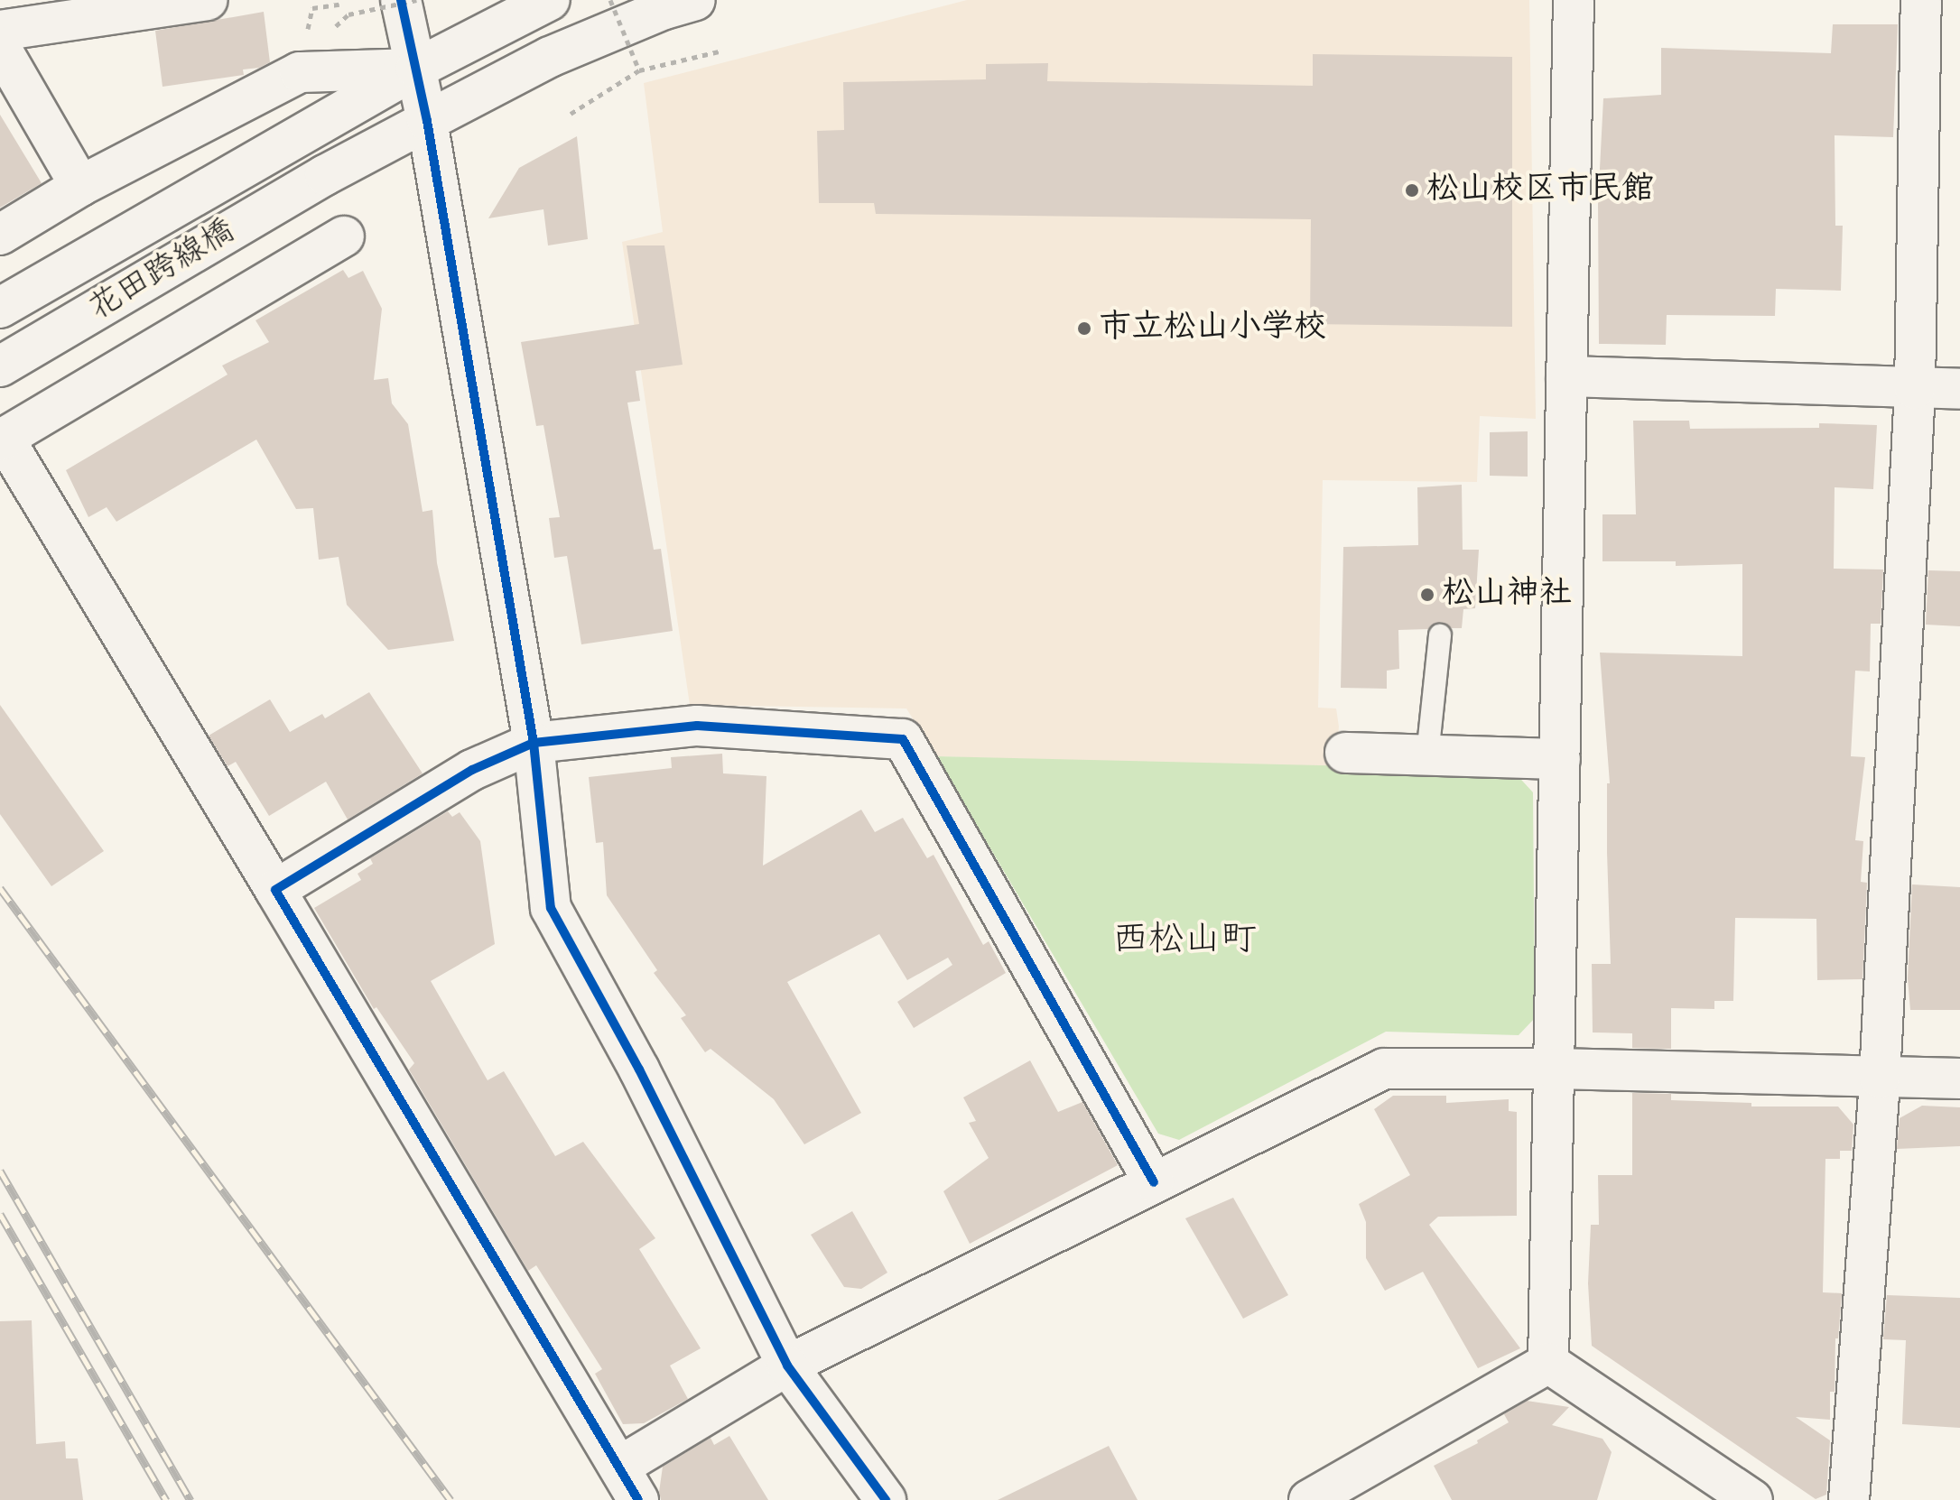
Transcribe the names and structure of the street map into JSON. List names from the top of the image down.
{
  "streets": {
    "street": ["花田跨線橋"]
  },
  "districts": ["西松山町"],
  "places": ["松山校区市民館", "市立松山小学校", "松山神社"]
}
